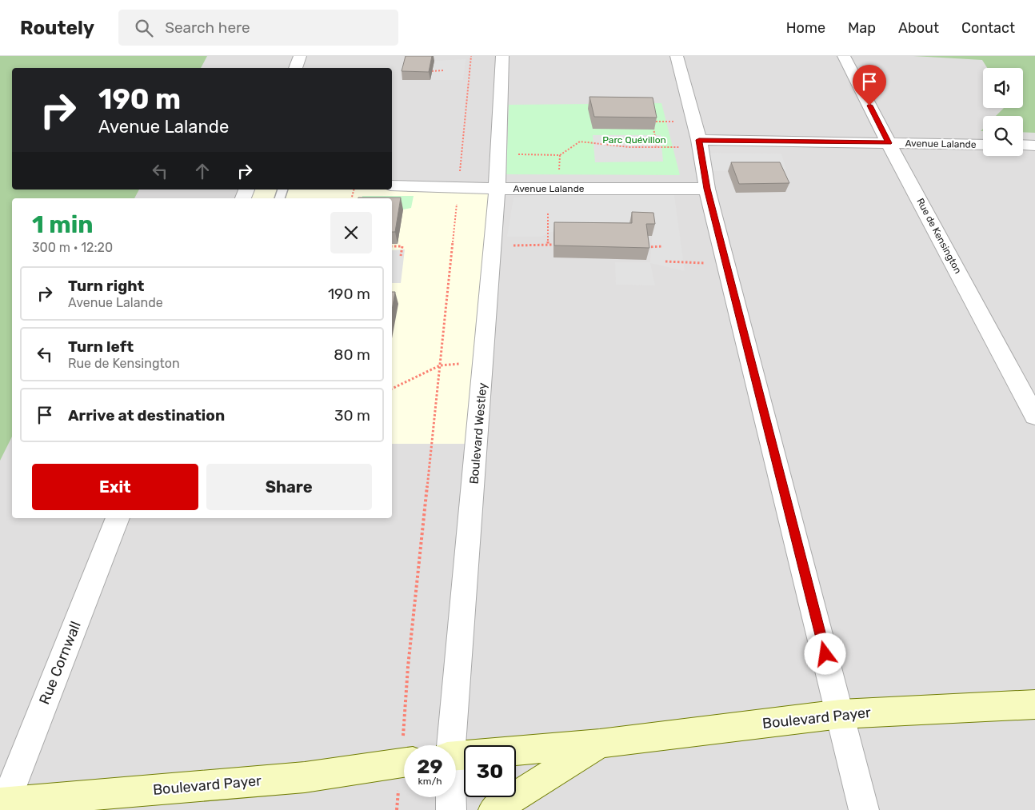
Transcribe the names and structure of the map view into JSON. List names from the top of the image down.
{
  "streets": {
    "street": [
      "Avenue Lalande",
      "Rue de Kensington",
      "Boulevard Westley",
      "Rue Cornwall",
      "Boulevard Payer"
    ]
  },
  "crossings": [
    ["Avenue Lalande", "Rue de Kensington"],
    ["Avenue Lalande", "Boulevard Westley"],
    ["Rue Cornwall", "Boulevard Payer"]
  ],
  "parks": ["Parc Quévillon"],
  "page": {
    "header": "Routely",
    "search": "Search here",
    "nav": [
      "Home",
      "Map",
      "About",
      "Contact"
    ],
    "turn": ["190 m", "Avenue Lalande"],
    "heading": ["1 min", "300 m · 12:20"],
    "list": [
      {
        "name": "Turn right",
        "note": "Avenue Lalande",
        "value": "190 m"
      },
      {
        "name": "Turn left",
        "note": "Rue de Kensington",
        "value": "80 m"
      },
      {
        "name": "Arrive at destination",
        "value": "30 m"
      }
    ],
    "buttons": ["Exit", "Share"],
    "speed": "29 km/h",
    "limit": "30"
  }
}
